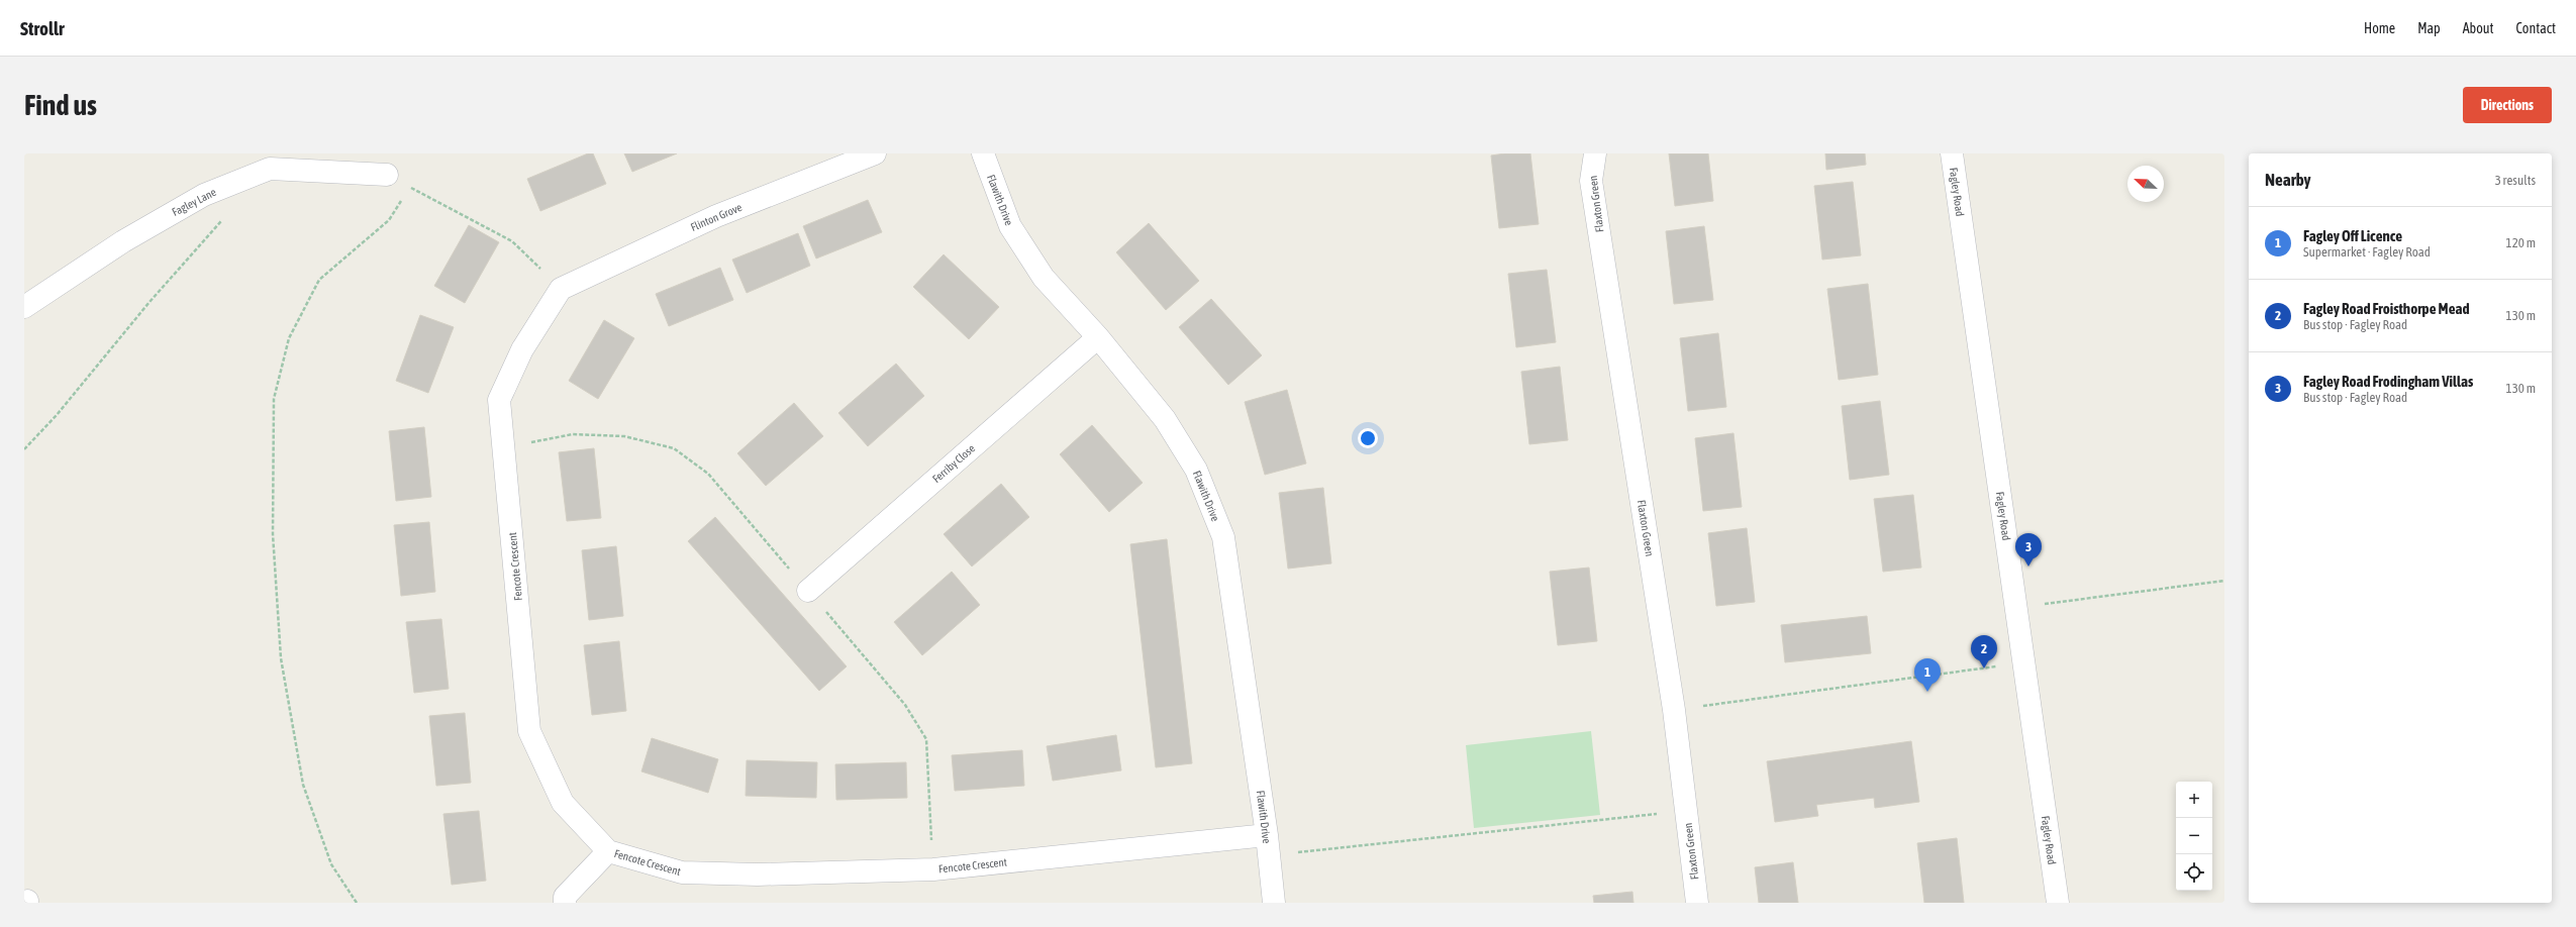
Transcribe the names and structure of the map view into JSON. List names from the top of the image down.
{
  "streets": {
    "street": [
      "Fagley Road",
      "Flawith Drive",
      "Fagley Lane",
      "Flaxton Green",
      "Flinton Grove",
      "Ferriby Close",
      "Fencote Crescent"
    ]
  },
  "crossings": [
    ["Flawith Drive", "Ferriby Close"],
    ["Flawith Drive", "Fencote Crescent"],
    ["Flinton Grove", "Fencote Crescent"]
  ],
  "north": "top left",
  "page": {
    "header": "Strollr",
    "nav": [
      "Home",
      "Map",
      "About",
      "Contact"
    ],
    "buttons": "Directions",
    "title": "Find us",
    "heading": ["Nearby", "3 results"],
    "list": [
      {
        "mark": "1",
        "name": "Fagley Off Licence",
        "note": "Supermarket · Fagley Road",
        "value": "120 m"
      },
      {
        "mark": "2",
        "name": "Fagley Road Froisthorpe Mead",
        "note": "Bus stop · Fagley Road",
        "value": "130 m"
      },
      {
        "mark": "3",
        "name": "Fagley Road Frodingham Villas",
        "note": "Bus stop · Fagley Road",
        "value": "130 m"
      }
    ],
    "pins": ["3", "2", "1"],
    "map_buttons": ["+", "−"]
  }
}
